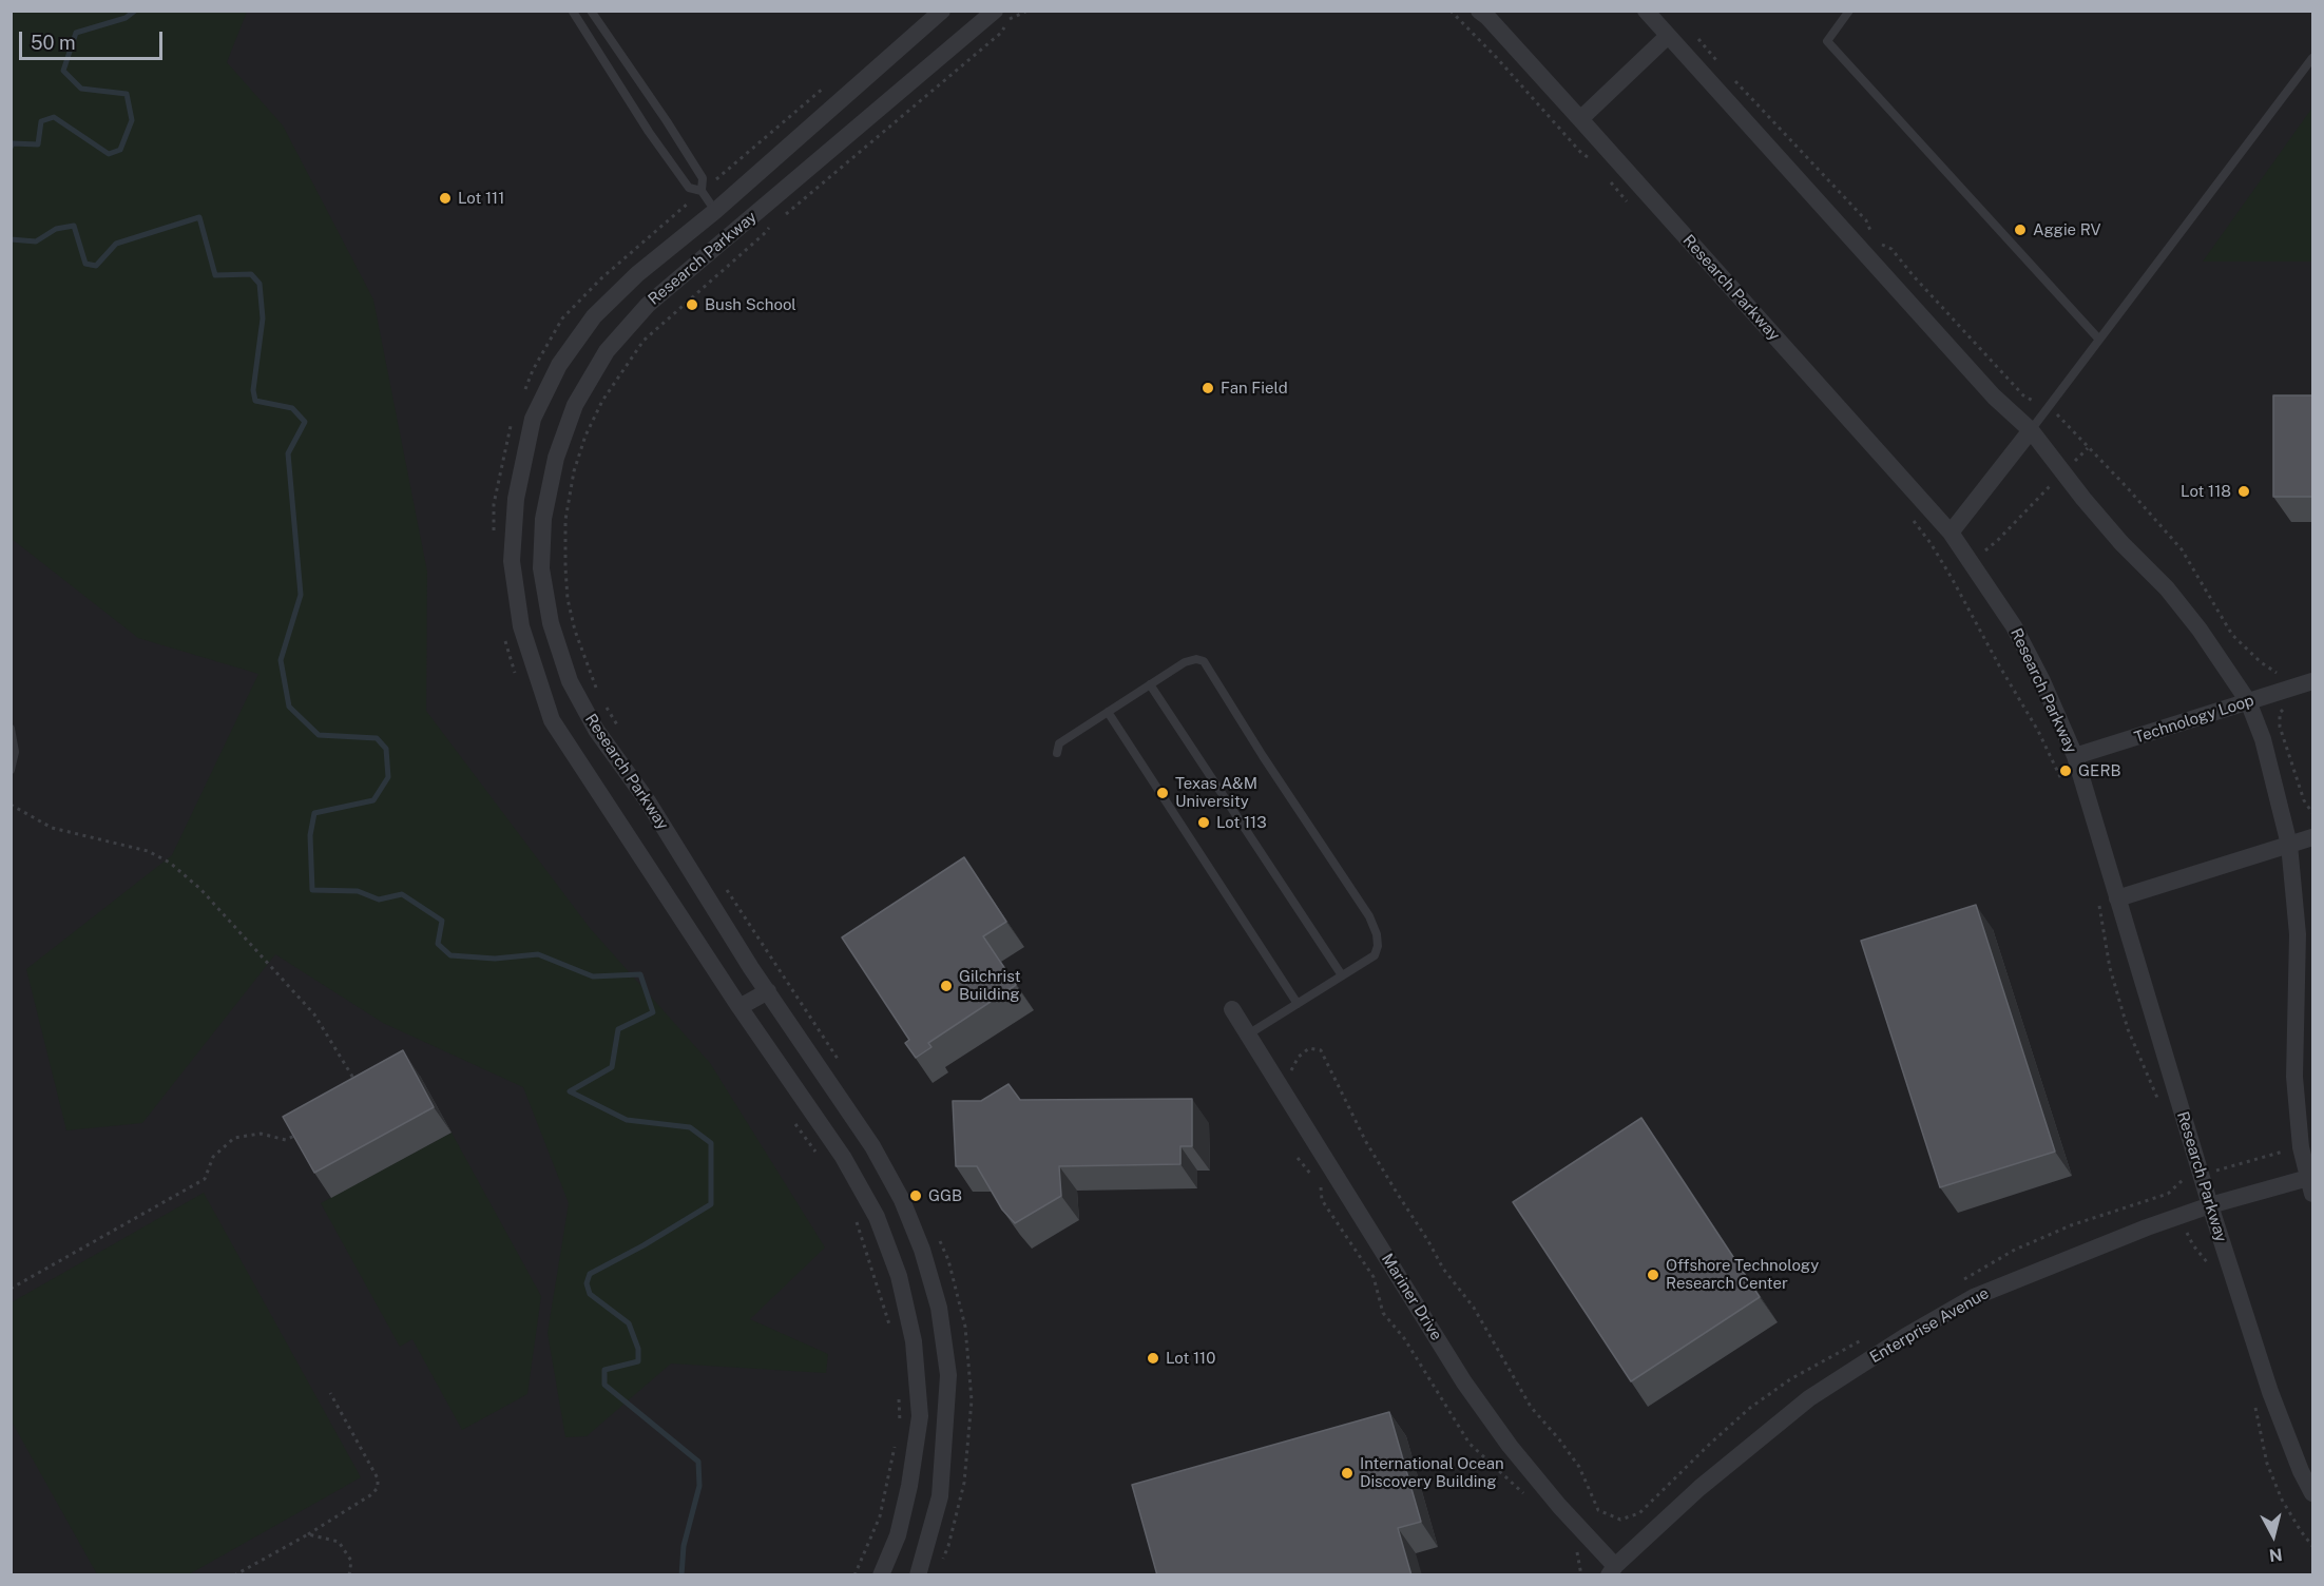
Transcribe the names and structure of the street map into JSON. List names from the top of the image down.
{
  "streets": {
    "street": [
      "Research Parkway",
      "Technology Loop",
      "Mariner Drive",
      "Enterprise Avenue"
    ]
  },
  "crossings": [
    ["Research Parkway", "Technology Loop"],
    ["Research Parkway", "Enterprise Avenue"],
    ["Mariner Drive", "Enterprise Avenue"]
  ],
  "places": [
    "Lot 111",
    "Aggie RV",
    "Bush School",
    "Fan Field",
    "Lot 118",
    "GERB",
    "Texas A&M University",
    "Lot 113",
    "Gilchrist Building",
    "GGB",
    "Offshore Technology Research Center",
    "Lot 110",
    "International Ocean Discovery Building"
  ],
  "scale_bar": "50 m",
  "north": "bottom"
}
